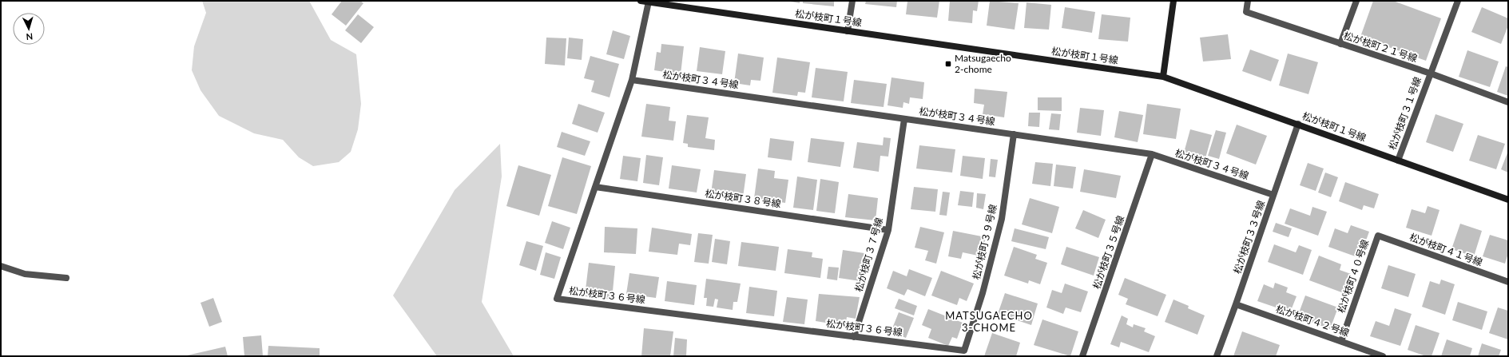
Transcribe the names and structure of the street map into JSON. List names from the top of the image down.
{
  "streets": {
    "street": [
      "松が枝町１号線",
      "松が枝町２１号線",
      "松が枝町３４号線",
      "松が枝町３１号線",
      "松が枝町３８号線",
      "松が枝町３３号線",
      "松が枝町３９号線",
      "松が枝町４１号線",
      "松が枝町３５号線",
      "松が枝町３７号線",
      "松が枝町４０号線",
      "松が枝町３６号線",
      "松が枝町４２号線"
    ]
  },
  "crossings": [
    ["松が枝町１号線", "松が枝町３１号線"],
    ["松が枝町１号線", "松が枝町３３号線"],
    ["松が枝町１号線", "松が枝町３６号線"],
    ["松が枝町２１号線", "松が枝町３１号線"],
    ["松が枝町３４号線", "松が枝町３３号線"],
    ["松が枝町３４号線", "松が枝町３９号線"],
    ["松が枝町３４号線", "松が枝町３５号線"],
    ["松が枝町３４号線", "松が枝町３７号線"],
    ["松が枝町３４号線", "松が枝町３６号線"],
    ["松が枝町３８号線", "松が枝町３７号線"],
    ["松が枝町３８号線", "松が枝町３６号線"],
    ["松が枝町３３号線", "松が枝町４２号線"],
    ["松が枝町３９号線", "松が枝町３６号線"],
    ["松が枝町４１号線", "松が枝町４０号線"],
    ["松が枝町３７号線", "松が枝町３６号線"],
    ["松が枝町４０号線", "松が枝町４２号線"]
  ],
  "districts": ["MATSUGAECHO 3-CHOME"],
  "places": {
    "transit": ["Matsugaecho 2-chome"]
  },
  "north": "bottom"
}
